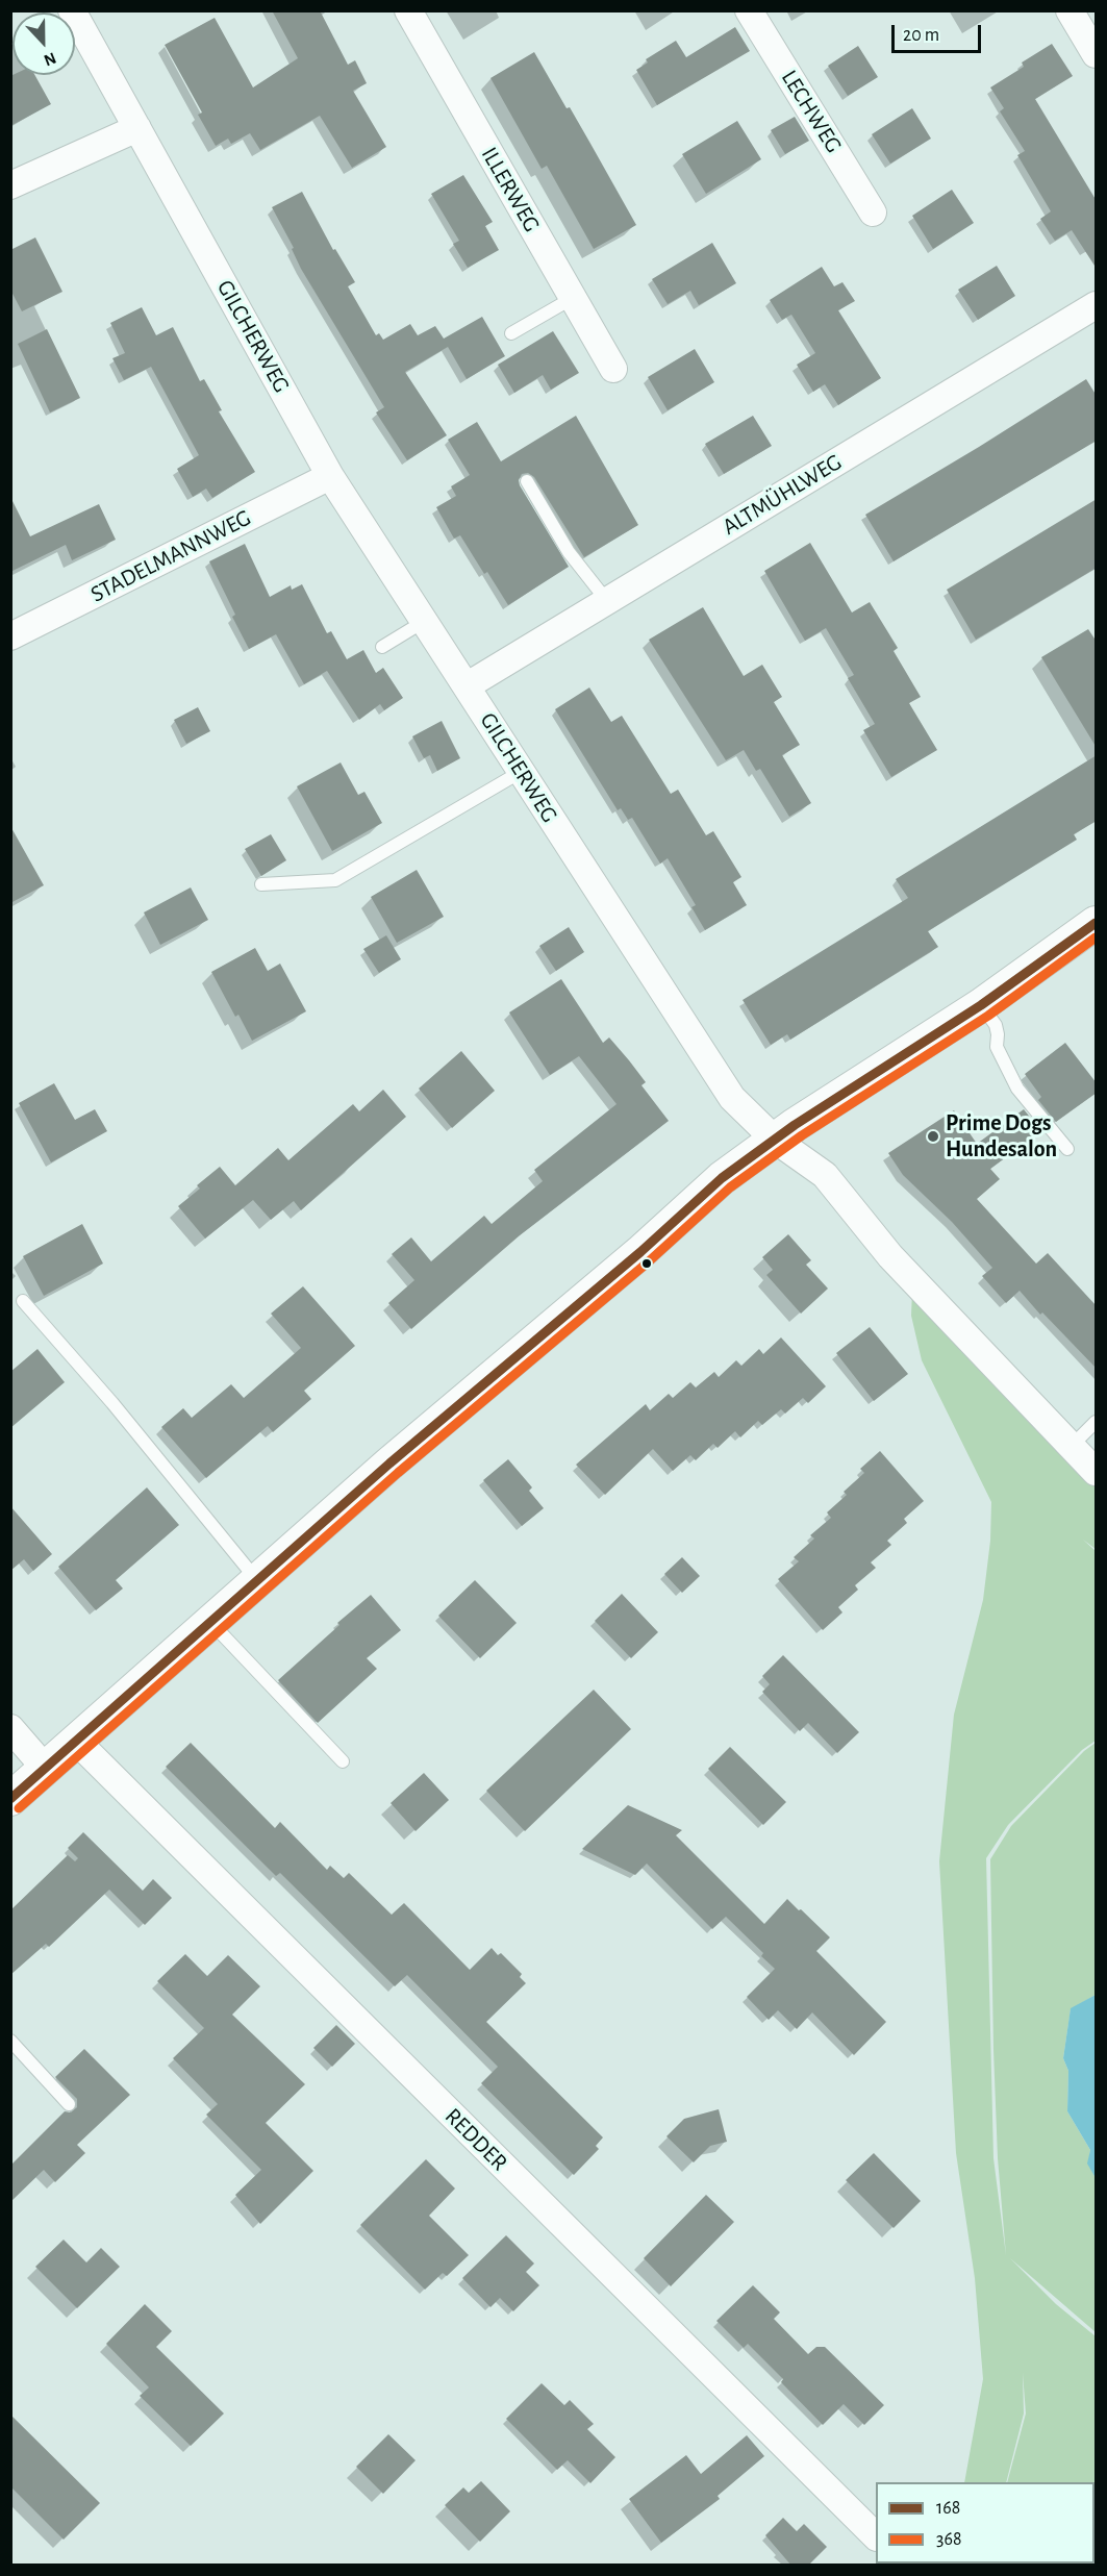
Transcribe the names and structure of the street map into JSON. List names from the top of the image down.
{
  "streets": {
    "street": [
      "LECHWEG",
      "ILLERWEG",
      "GILCHERWEG",
      "ALTMÜHLWEG",
      "STADELMANNWEG",
      "REDDER"
    ]
  },
  "crossings": [
    ["GILCHERWEG", "ALTMÜHLWEG"],
    ["GILCHERWEG", "STADELMANNWEG"]
  ],
  "places": ["Prime Dogs Hundesalon"],
  "lines": ["transit line 168", "transit line 368"],
  "legend": ["168", "368"],
  "scale_bar": "20 m",
  "north": "bottom"
}
